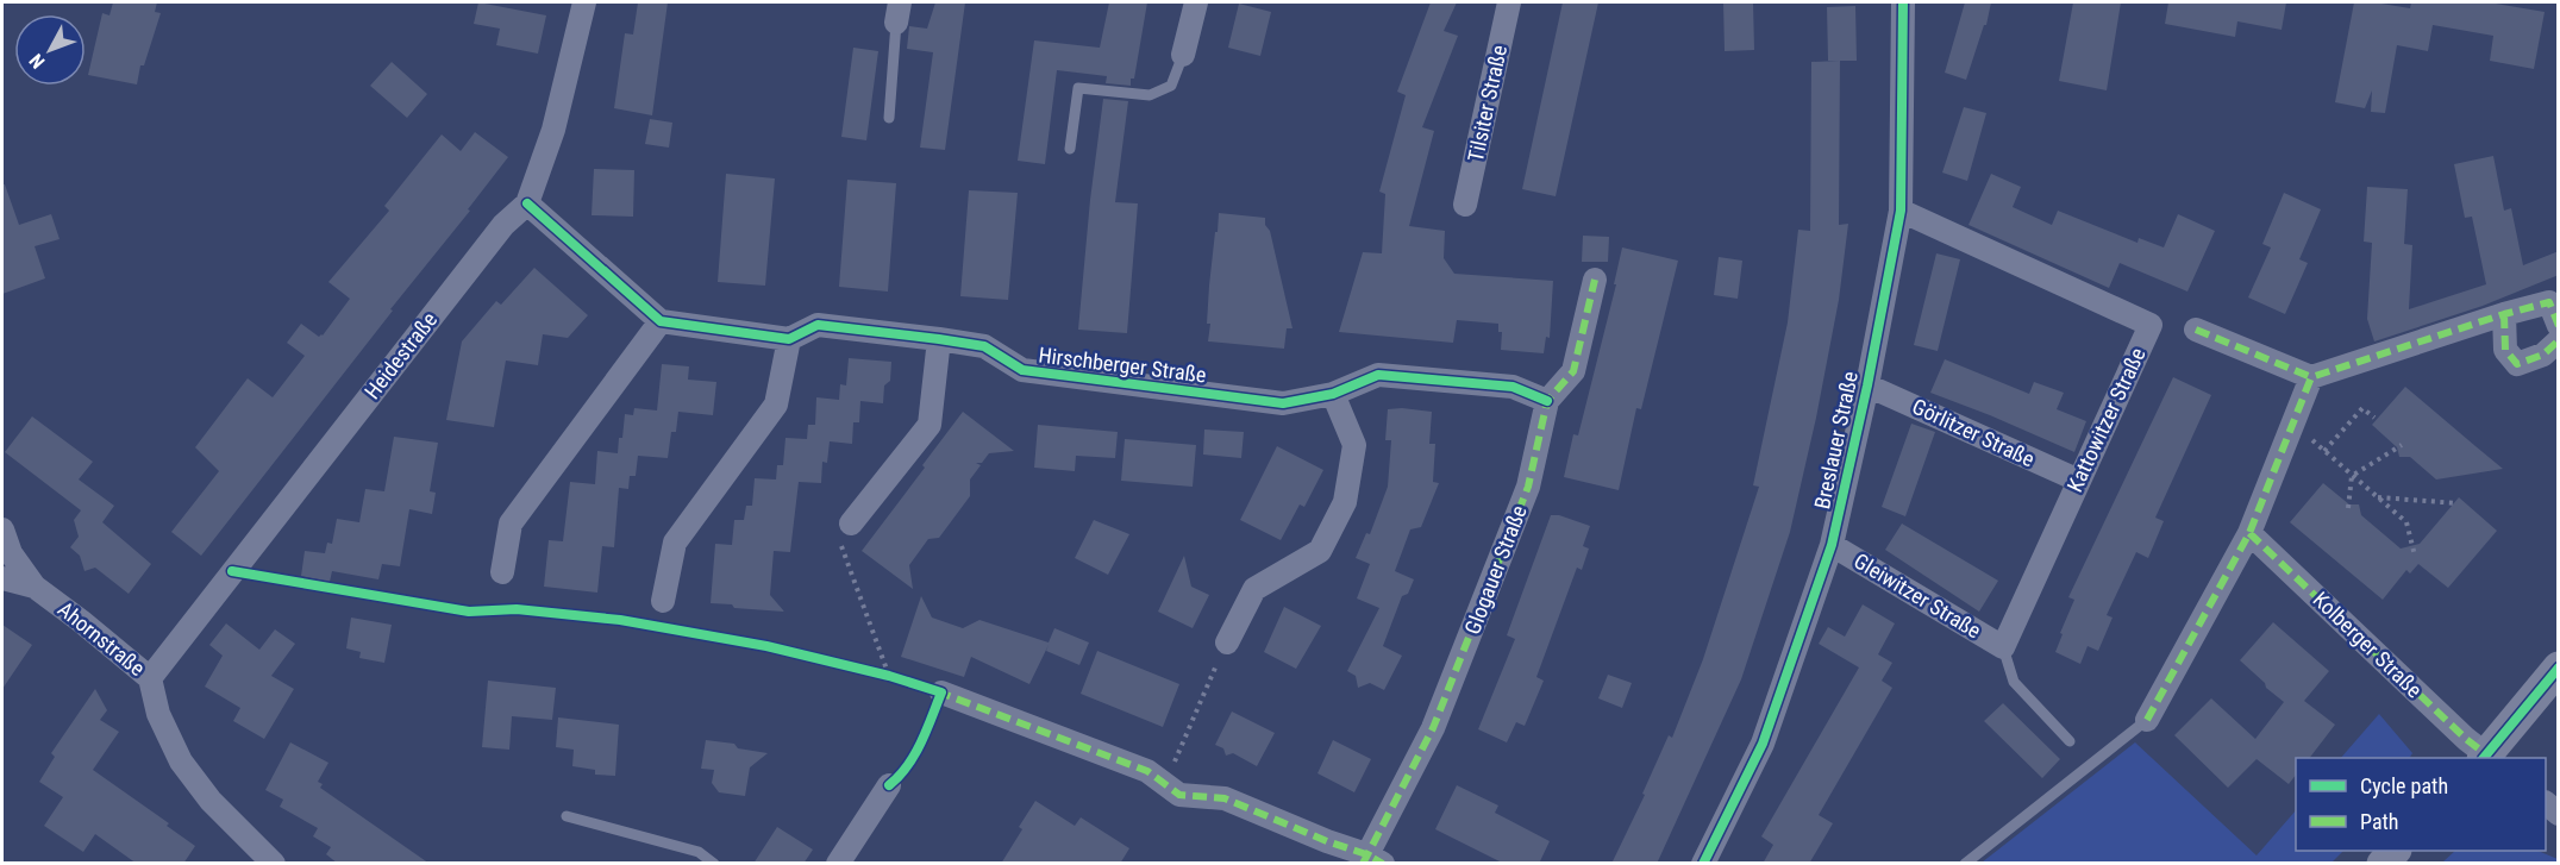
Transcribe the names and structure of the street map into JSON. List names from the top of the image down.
{
  "streets": {
    "street": [
      "Tilsiter Straße",
      "Heidestraße",
      "Hirschberger Straße",
      "Kattowitzer Straße",
      "Görlitzer Straße",
      "Breslauer Straße",
      "Glogauer Straße",
      "Gleiwitzer Straße",
      "Ahornstraße",
      "Kolberger Straße"
    ]
  },
  "crossings": [
    ["Heidestraße", "Ahornstraße"],
    ["Hirschberger Straße", "Glogauer Straße"],
    ["Kattowitzer Straße", "Görlitzer Straße"],
    ["Kattowitzer Straße", "Breslauer Straße"],
    ["Kattowitzer Straße", "Gleiwitzer Straße"],
    ["Görlitzer Straße", "Breslauer Straße"],
    ["Breslauer Straße", "Gleiwitzer Straße"]
  ],
  "legend": ["Cycle path", "Path"],
  "north": "bottom left"
}
